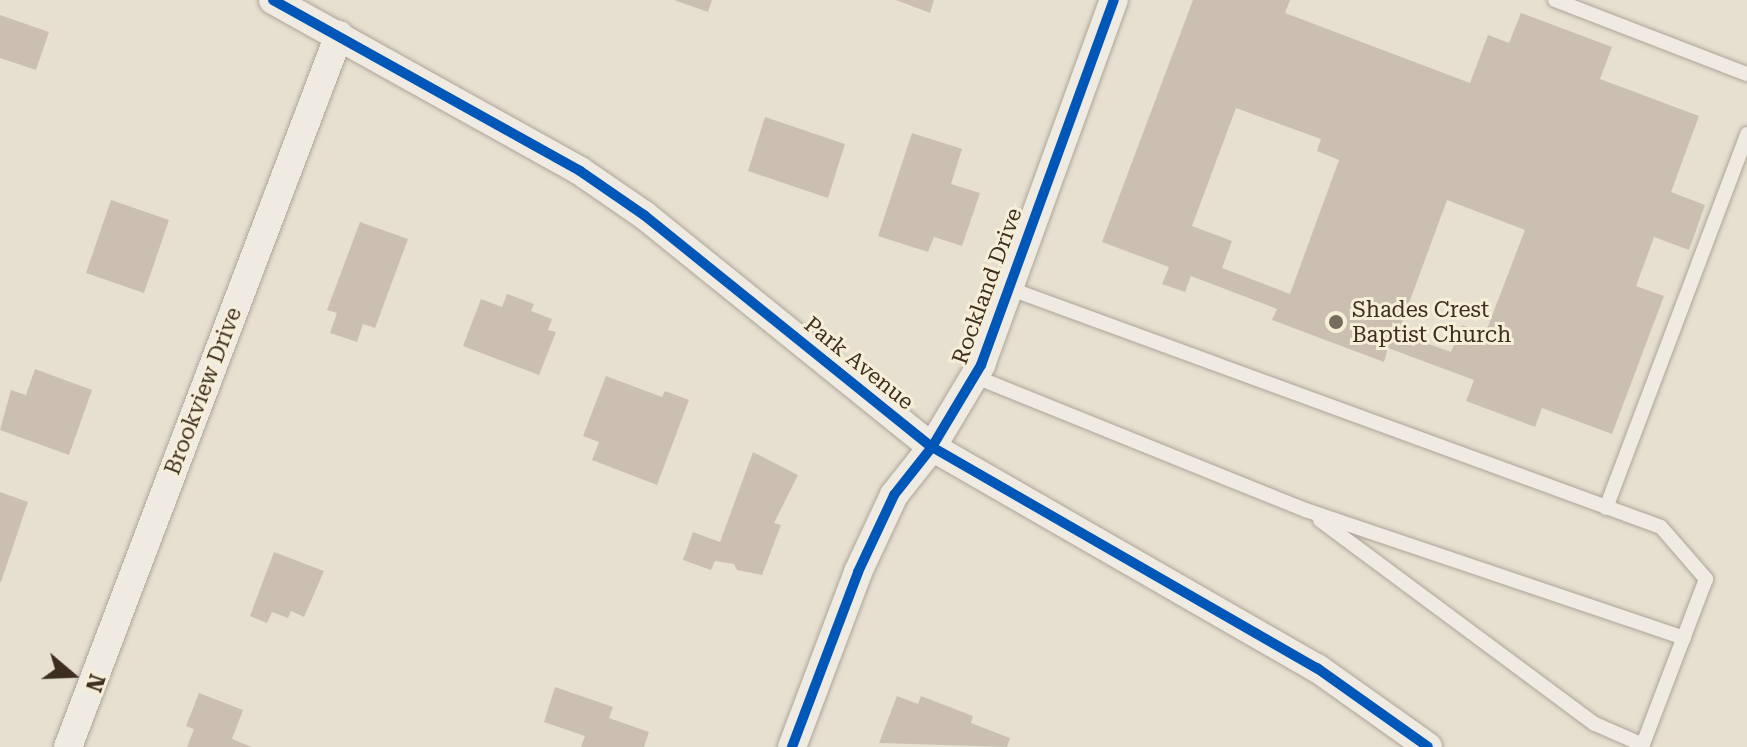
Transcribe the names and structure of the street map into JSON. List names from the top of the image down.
{
  "streets": {
    "street": ["Rockland Drive", "Park Avenue", "Brookview Drive"]
  },
  "crossings": [
    ["Rockland Drive", "Park Avenue"],
    ["Park Avenue", "Brookview Drive"]
  ],
  "places": ["Shades Crest Baptist Church"],
  "north": "right"
}
